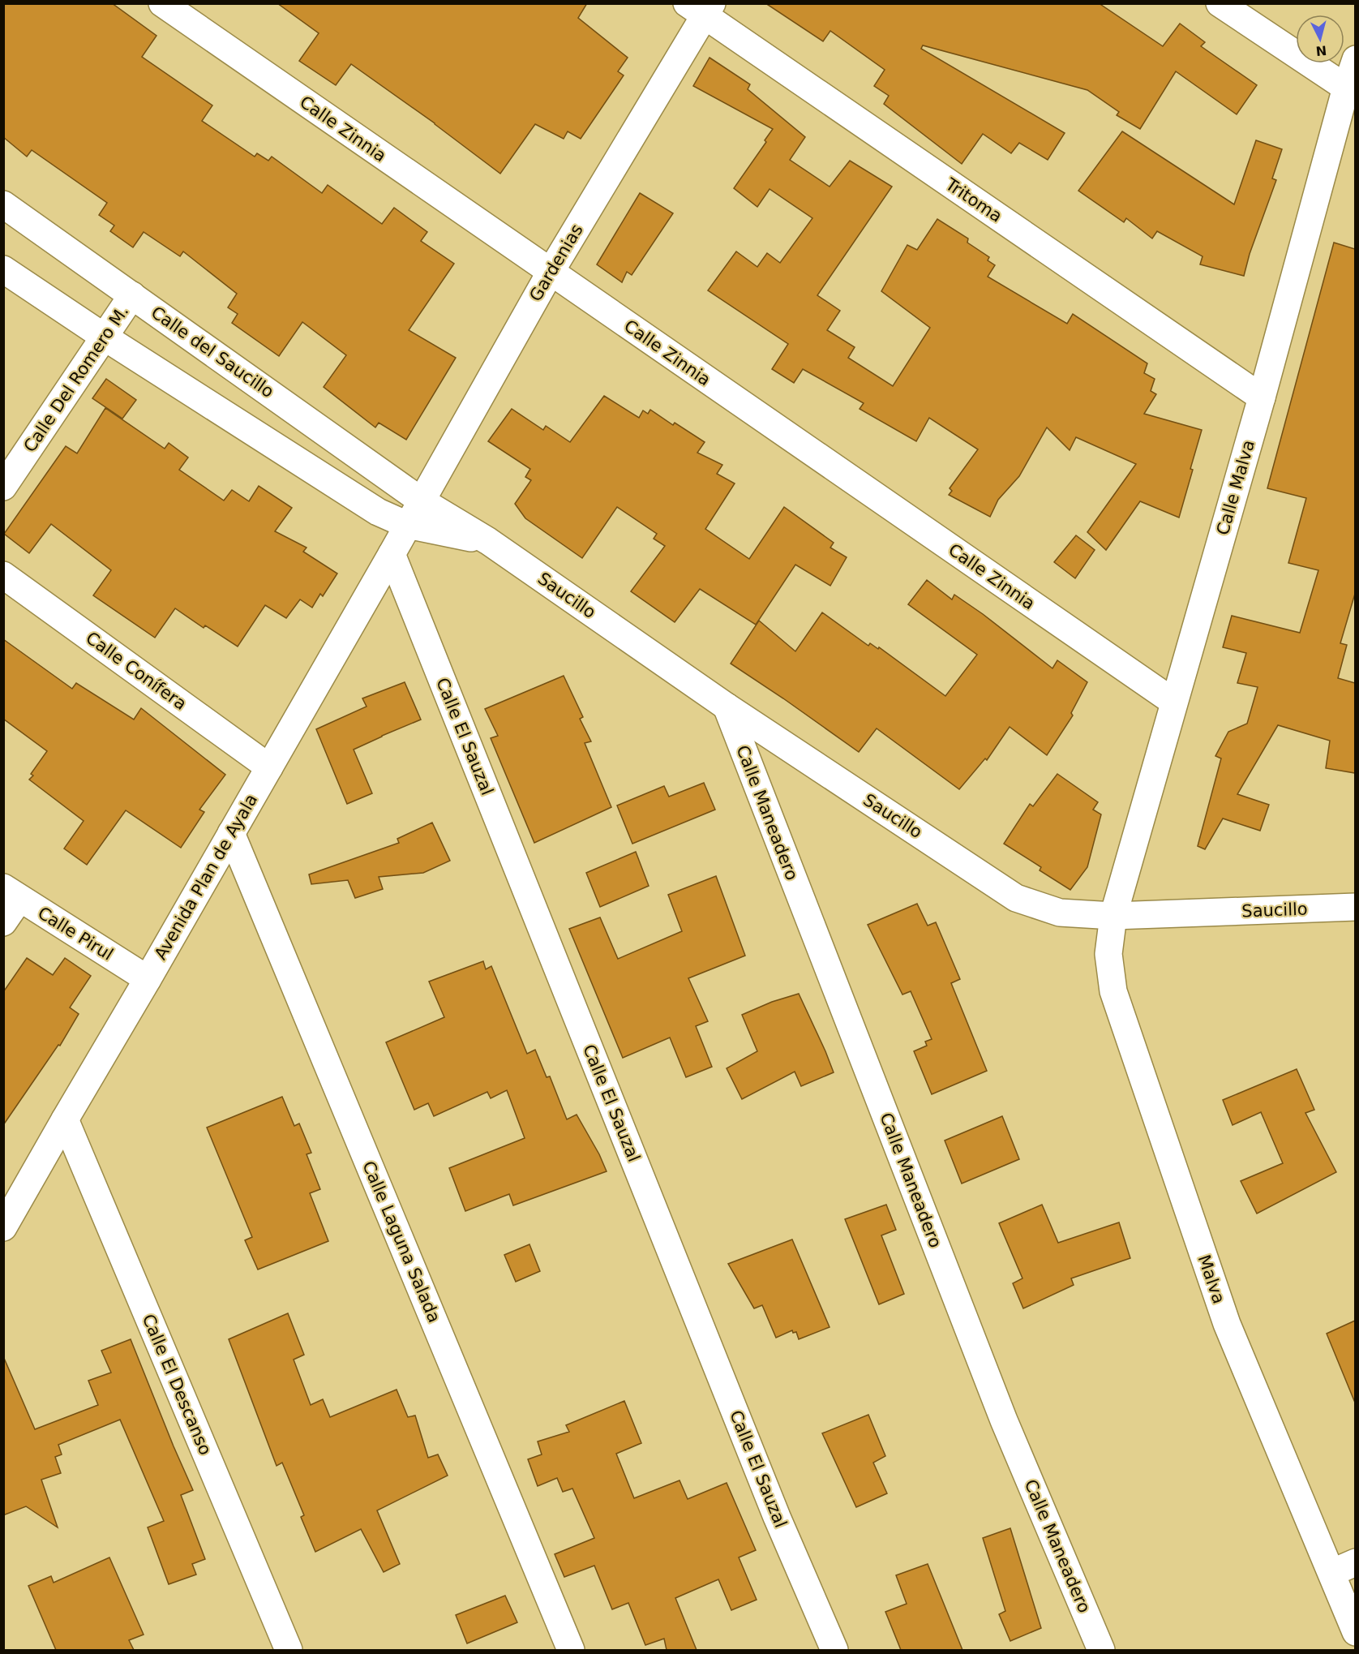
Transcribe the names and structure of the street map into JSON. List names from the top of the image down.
{
  "streets": {
    "street": [
      "Calle Zinnia",
      "Tritoma",
      "Gardenias",
      "Calle del Saucillo",
      "Calle Del Romero M.",
      "Calle Malva",
      "Saucillo",
      "Calle Conífera",
      "Calle El Sauzal",
      "Calle Maneadero",
      "Avenida Plan de Ayala",
      "Calle Pirul",
      "Calle Laguna Salada",
      "Malva",
      "Calle El Descanso"
    ]
  },
  "crossings": [
    ["Calle Zinnia", "Gardenias"],
    ["Calle Zinnia", "Calle Malva"],
    ["Tritoma", "Gardenias"],
    ["Tritoma", "Calle Malva"],
    ["Gardenias", "Calle del Saucillo"],
    ["Gardenias", "Saucillo"],
    ["Gardenias", "Avenida Plan de Ayala"],
    ["Calle del Saucillo", "Calle Del Romero M."],
    ["Calle del Saucillo", "Saucillo"],
    ["Calle Malva", "Saucillo"],
    ["Calle Malva", "Malva"],
    ["Saucillo", "Calle Maneadero"],
    ["Saucillo", "Avenida Plan de Ayala"],
    ["Saucillo", "Malva"],
    ["Calle Conífera", "Avenida Plan de Ayala"],
    ["Calle El Sauzal", "Avenida Plan de Ayala"],
    ["Avenida Plan de Ayala", "Calle Pirul"],
    ["Avenida Plan de Ayala", "Calle Laguna Salada"],
    ["Avenida Plan de Ayala", "Calle El Descanso"]
  ],
  "north": "bottom"
}
